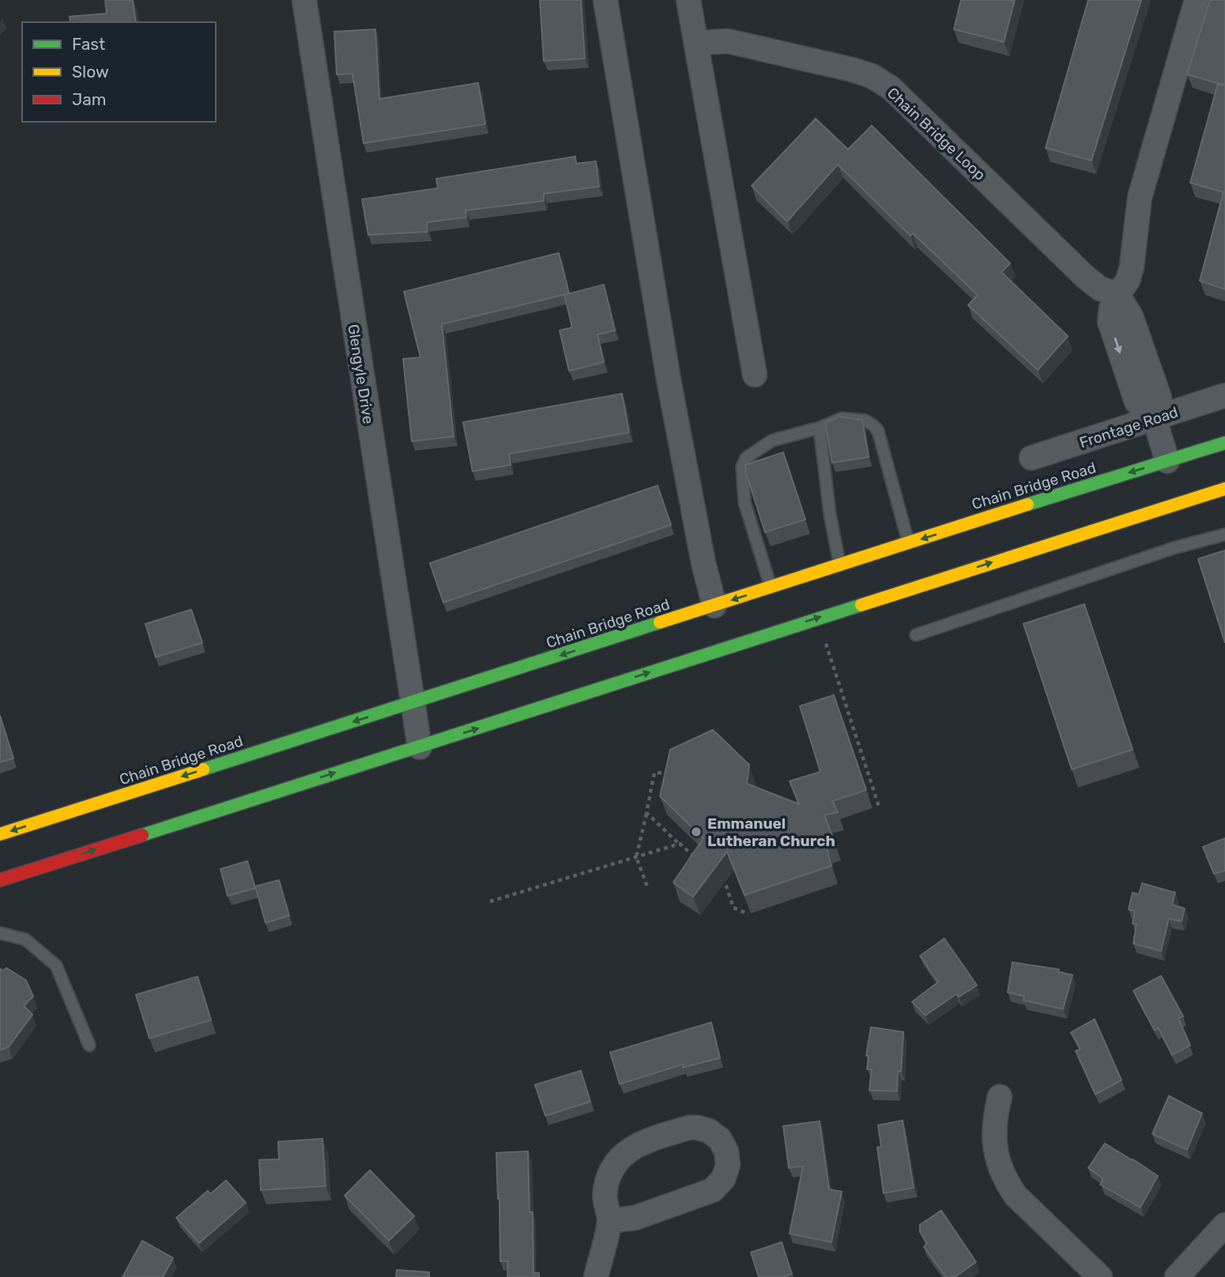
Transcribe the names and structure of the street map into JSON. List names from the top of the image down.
{
  "streets": {
    "main road": ["Chain Bridge Road"],
    "street": ["Chain Bridge Loop", "Glengyle Drive", "Frontage Road"]
  },
  "crossings": [
    ["Glengyle Drive", "Chain Bridge Road"]
  ],
  "places": ["Emmanuel Lutheran Church"],
  "legend": ["Fast", "Slow", "Jam"]
}
